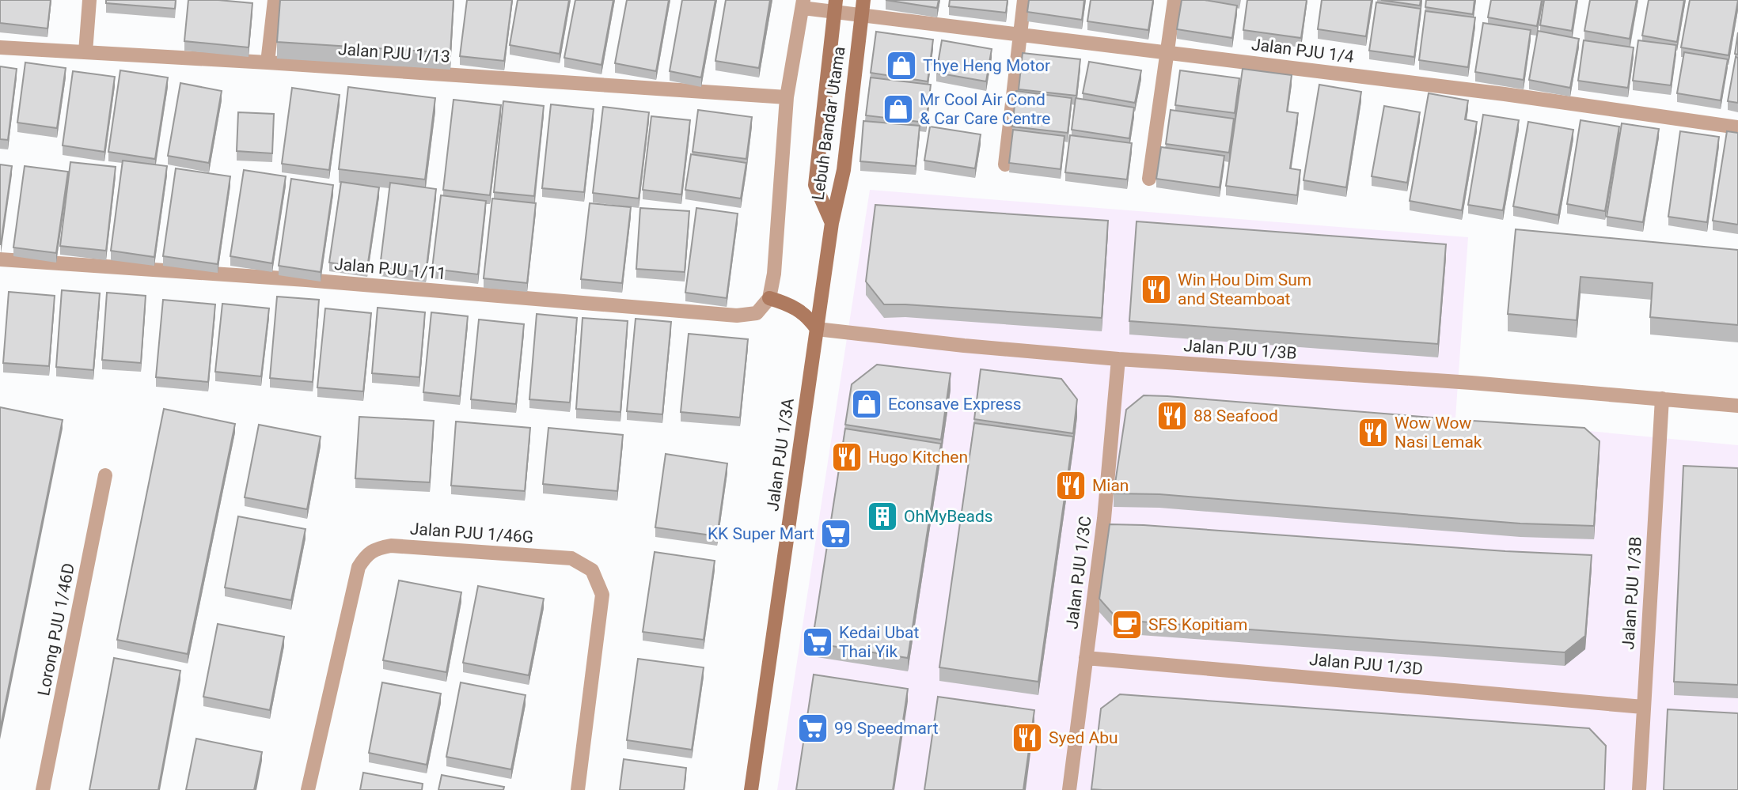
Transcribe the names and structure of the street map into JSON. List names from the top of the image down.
{
  "streets": {
    "main road": ["Lebuh Bandar Utama", "Jalan PJU 1/3A"],
    "street": [
      "Jalan PJU 1/4",
      "Jalan PJU 1/13",
      "Jalan PJU 1/11",
      "Jalan PJU 1/3B",
      "Jalan PJU 1/46G",
      "Jalan PJU 1/3C",
      "Lorong PJU 1/46D",
      "Jalan PJU 1/3D"
    ]
  },
  "crossings": [
    ["Jalan PJU 1/4", "Lebuh Bandar Utama"],
    ["Lebuh Bandar Utama", "Jalan PJU 1/3A"],
    ["Jalan PJU 1/3B", "Jalan PJU 1/3A"],
    ["Jalan PJU 1/3B", "Jalan PJU 1/3C"],
    ["Jalan PJU 1/3B", "Jalan PJU 1/3D"],
    ["Jalan PJU 1/3C", "Jalan PJU 1/3D"]
  ],
  "places": {
    "shop": ["Thye Heng Motor", "Mr Cool Air Cond & Car Care Centre", "Econsave Express"],
    "restaurant": [
      "Win Hou Dim Sum and Steamboat",
      "88 Seafood",
      "Wow Wow Nasi Lemak",
      "Hugo Kitchen",
      "Mian",
      "Syed Abu"
    ],
    "building": ["OhMyBeads"],
    "supermarket": ["KK Super Mart", "Kedai Ubat Thai Yik", "99 Speedmart"],
    "cafe": ["SFS Kopitiam"]
  }
}
